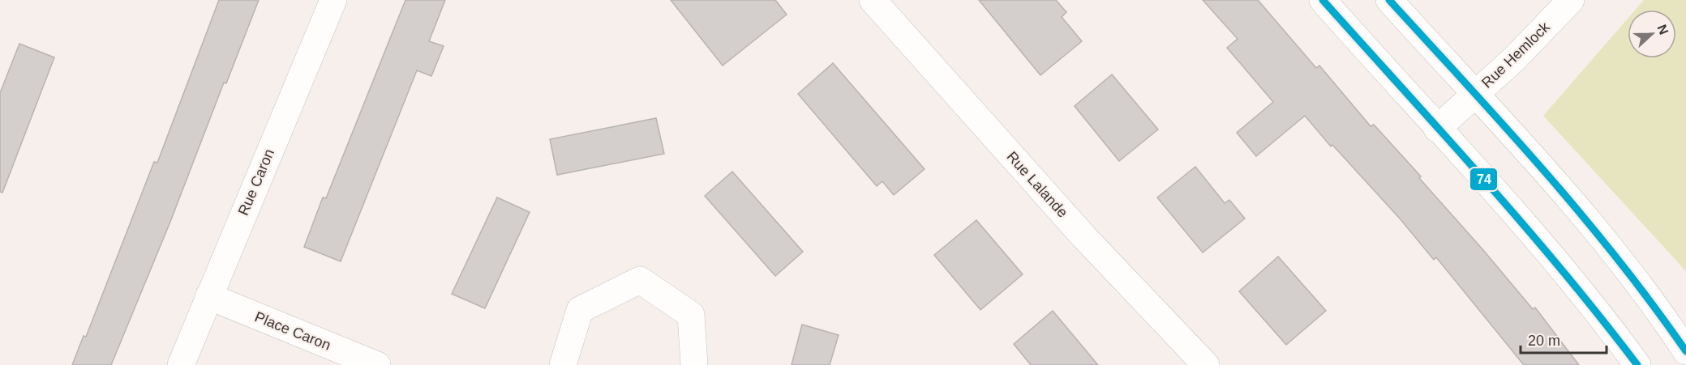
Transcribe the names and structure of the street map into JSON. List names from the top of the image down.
{
  "streets": {
    "street": [
      "Rue Hemlock",
      "Rue Caron",
      "Rue Lalande",
      "Place Caron"
    ]
  },
  "crossings": [
    ["Rue Caron", "Place Caron"]
  ],
  "lines": ["transit line 74"],
  "scale_bar": "20 m",
  "north": "right"
}
